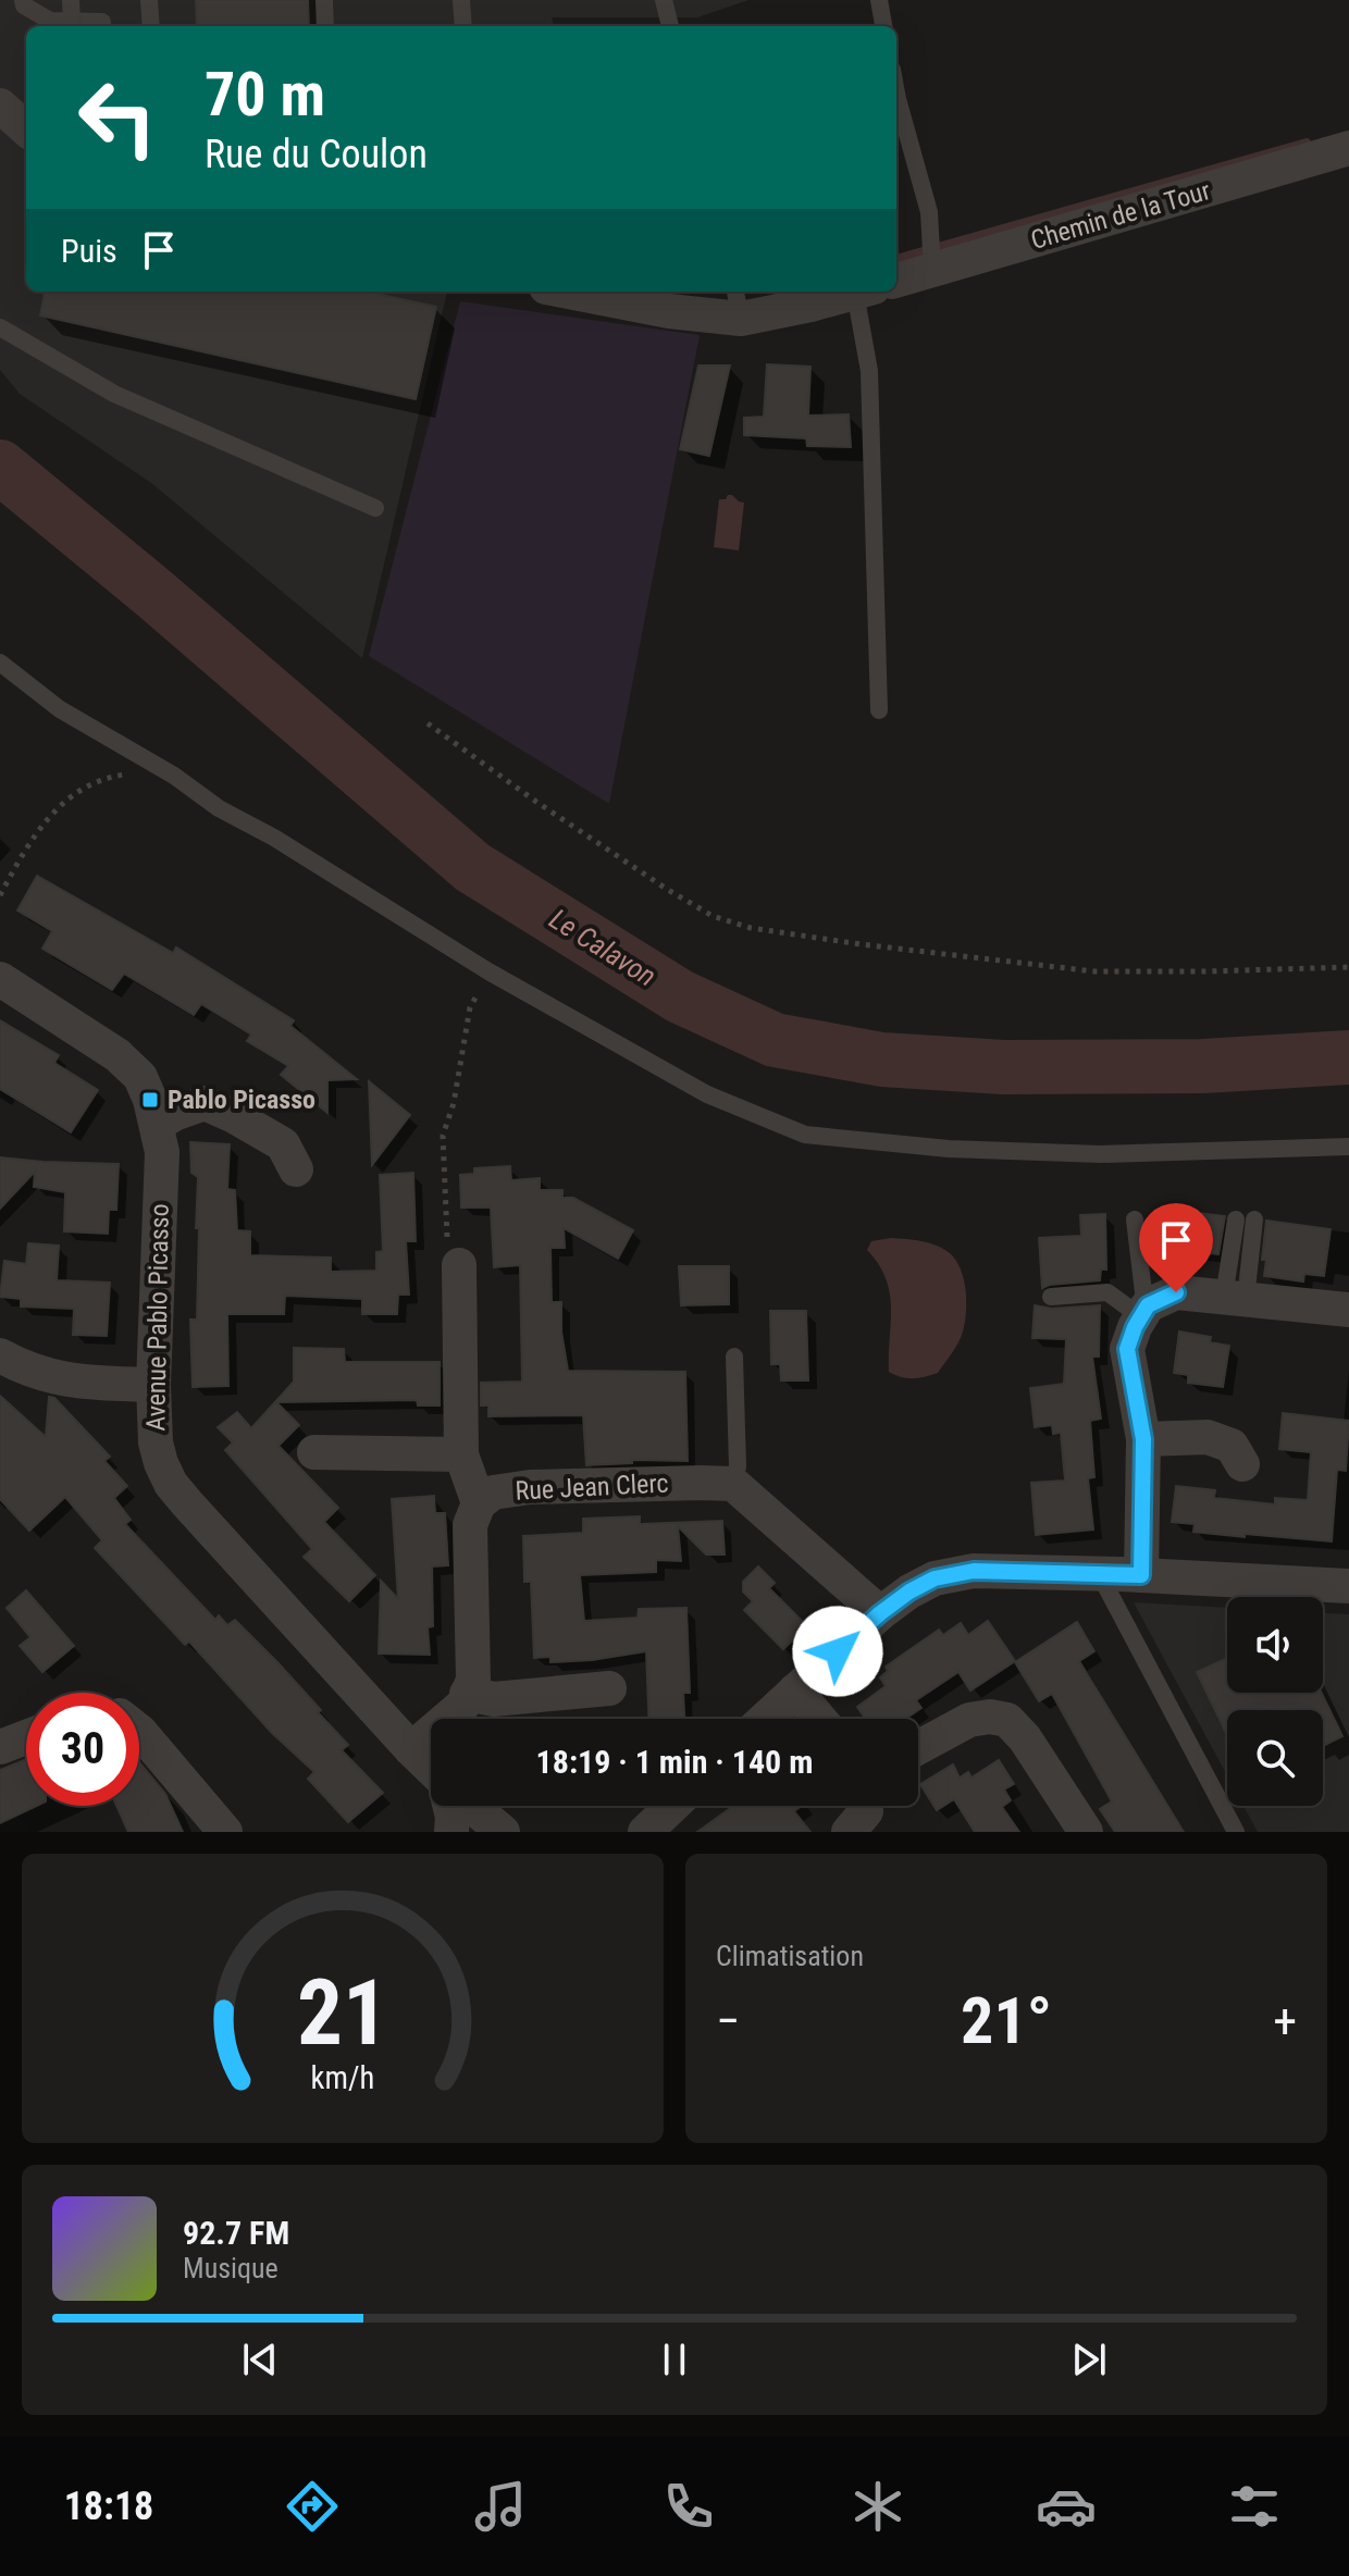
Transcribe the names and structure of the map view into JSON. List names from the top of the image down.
{
  "streets": {
    "street": ["Chemin de la Tour", "Avenue Pablo Picasso", "Rue Jean Clerc"]
  },
  "water": ["Le Calavon"],
  "places": {
    "transit": ["Pablo Picasso"]
  },
  "page": {
    "turn": ["70 m", "Rue du Coulon"],
    "then": "Puis",
    "limit": "30",
    "trip": "18:19 · 1 min · 140 m",
    "tile": "Climatisation",
    "heat": ["−", "21°", "+"],
    "song": ["92.7 FM", "Musique"],
    "tabs": "18:18",
    "gauge": ["21", "km/h"]
  }
}
